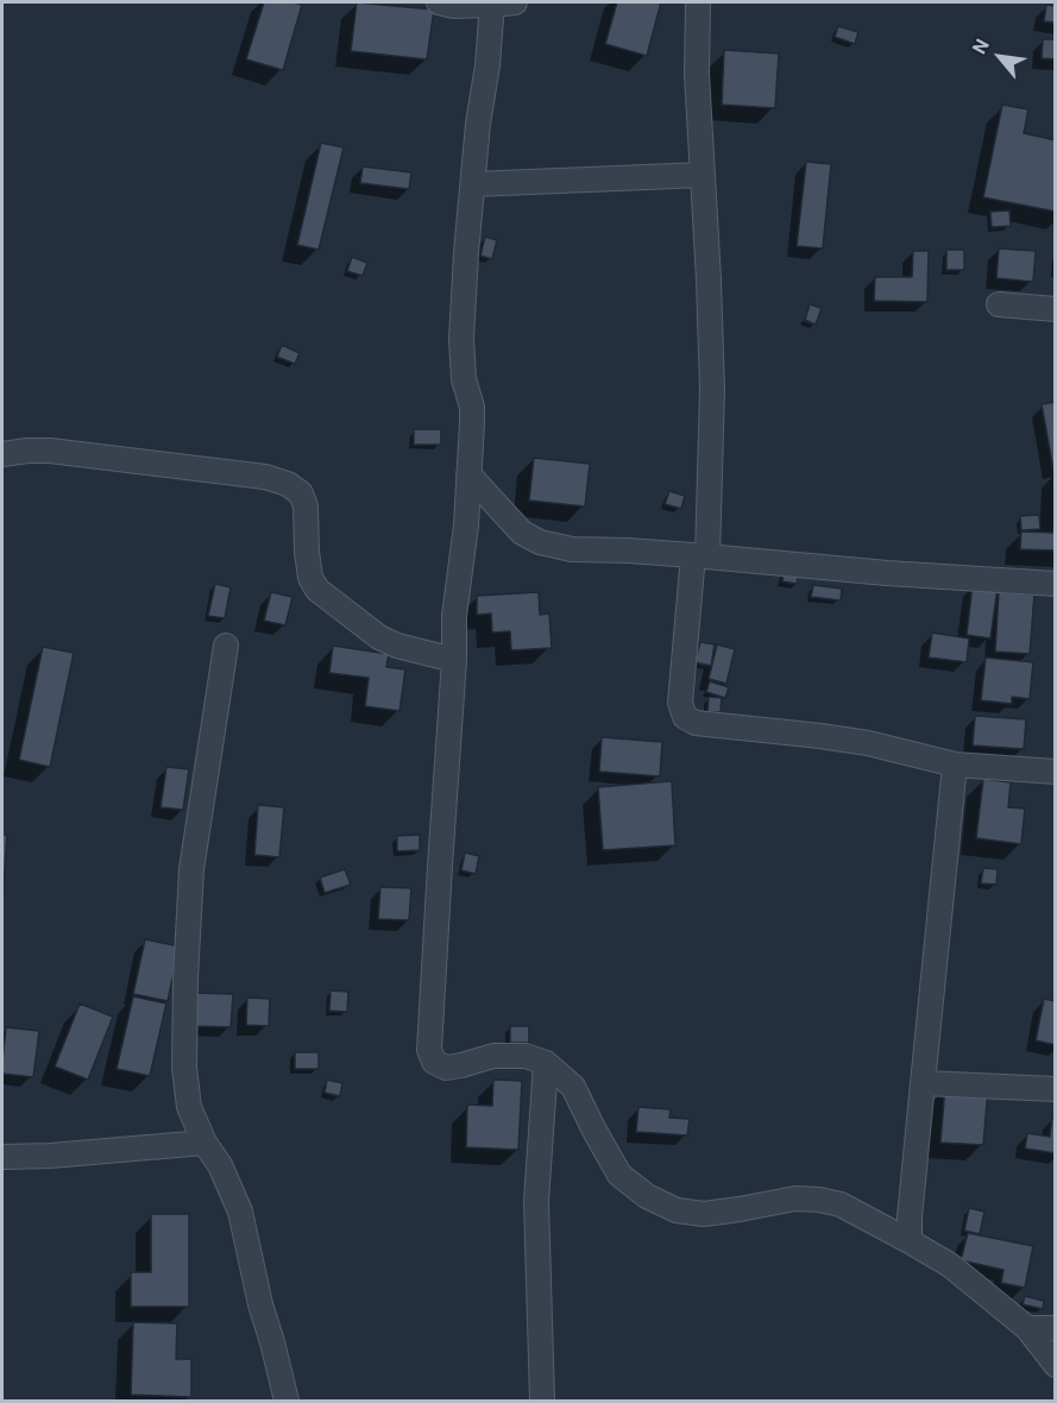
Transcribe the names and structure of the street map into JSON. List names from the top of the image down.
{
  "north": "top left"
}
